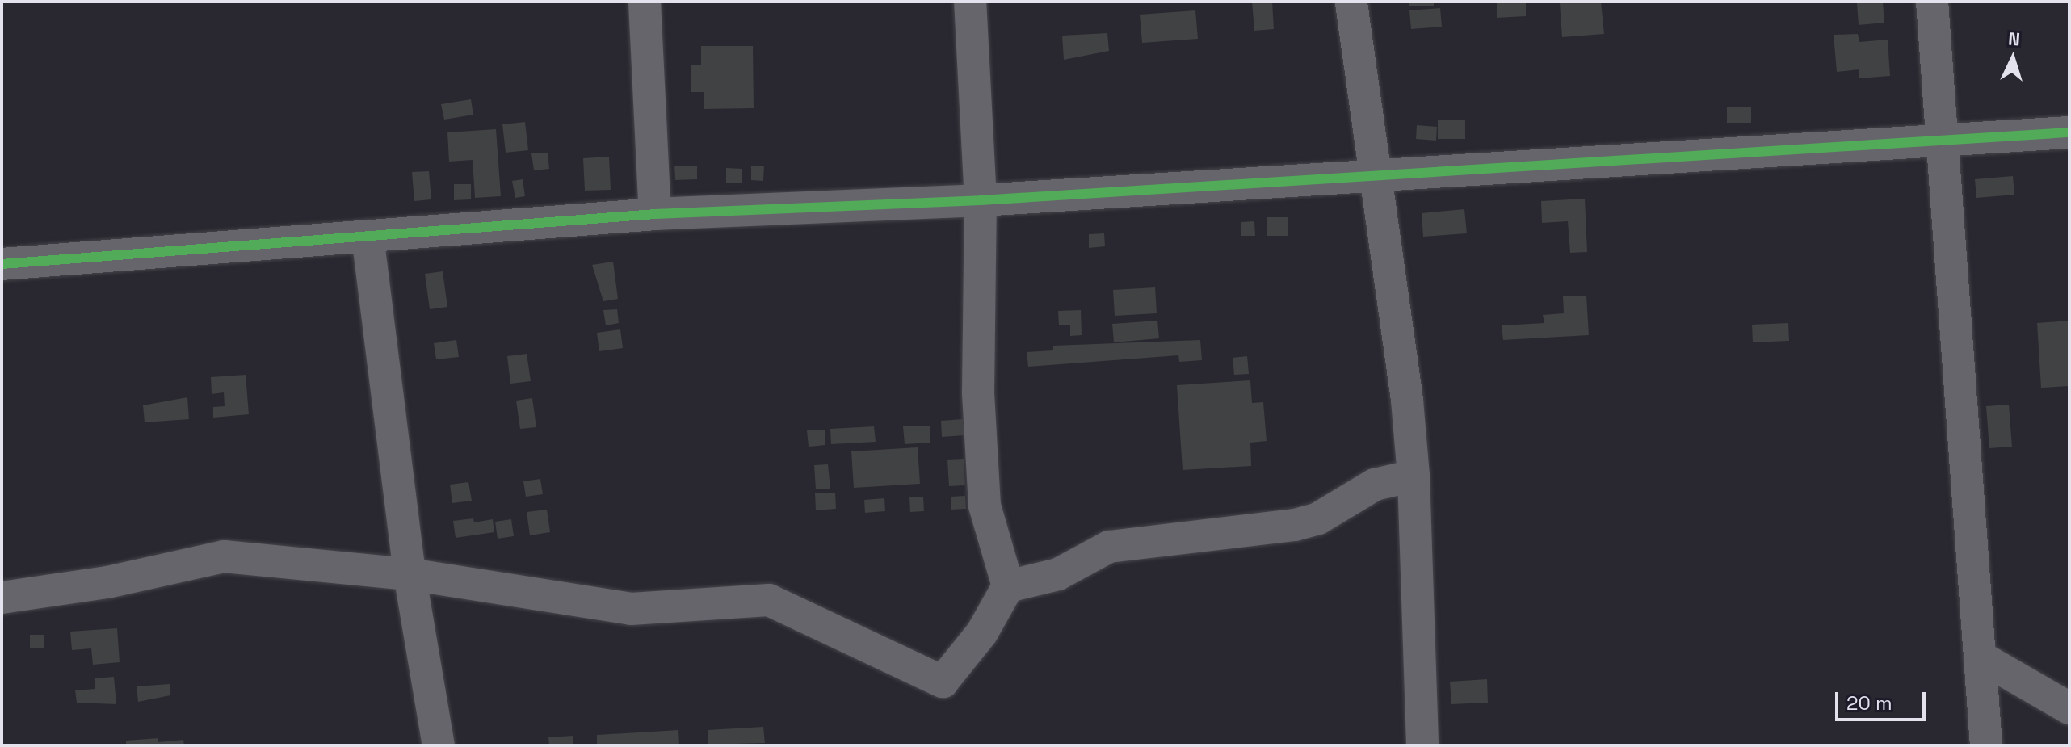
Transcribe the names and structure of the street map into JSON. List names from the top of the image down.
{
  "scale_bar": "20 m",
  "north": "top"
}
